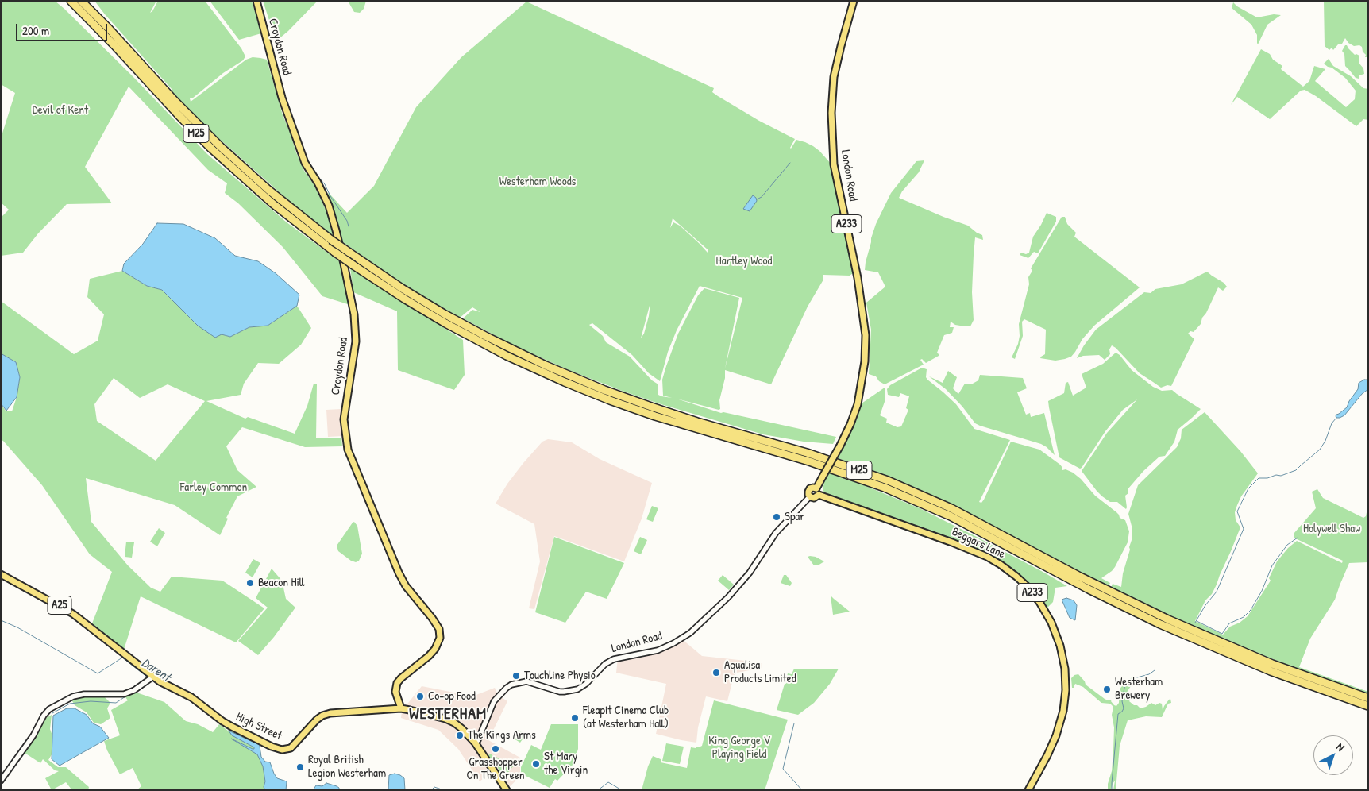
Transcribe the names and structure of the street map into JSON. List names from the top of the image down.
{
  "streets": {
    "highway": ["M25"],
    "main road": [
      "Croydon Road",
      "London Road",
      "A233",
      "Beggars Lane",
      "A25",
      "High Street"
    ]
  },
  "crossings": [
    ["Croydon Road", "A25"],
    ["Croydon Road", "High Street"],
    ["London Road", "Beggars Lane"],
    ["London Road", "A25"],
    ["A25", "High Street"]
  ],
  "districts": ["WESTERHAM"],
  "water": ["Darent"],
  "parks": [
    "Devil of Kent",
    "Westerham Woods",
    "Hartley Wood",
    "Farley Common",
    "Holywell Shaw",
    "King George V Playing Field"
  ],
  "places": [
    "Spar",
    "Beacon Hill",
    "Aqualisa Products Limited",
    "Touchline Physio",
    "Westerham Brewery",
    "Co-op Food",
    "Fleapit Cinema Club (at Westerham Hall)",
    "The Kings Arms",
    "Grasshopper On The Green",
    "St Mary the Virgin",
    "Royal British Legion Westerham"
  ],
  "scale_bar": "200 m",
  "north": "top right"
}
